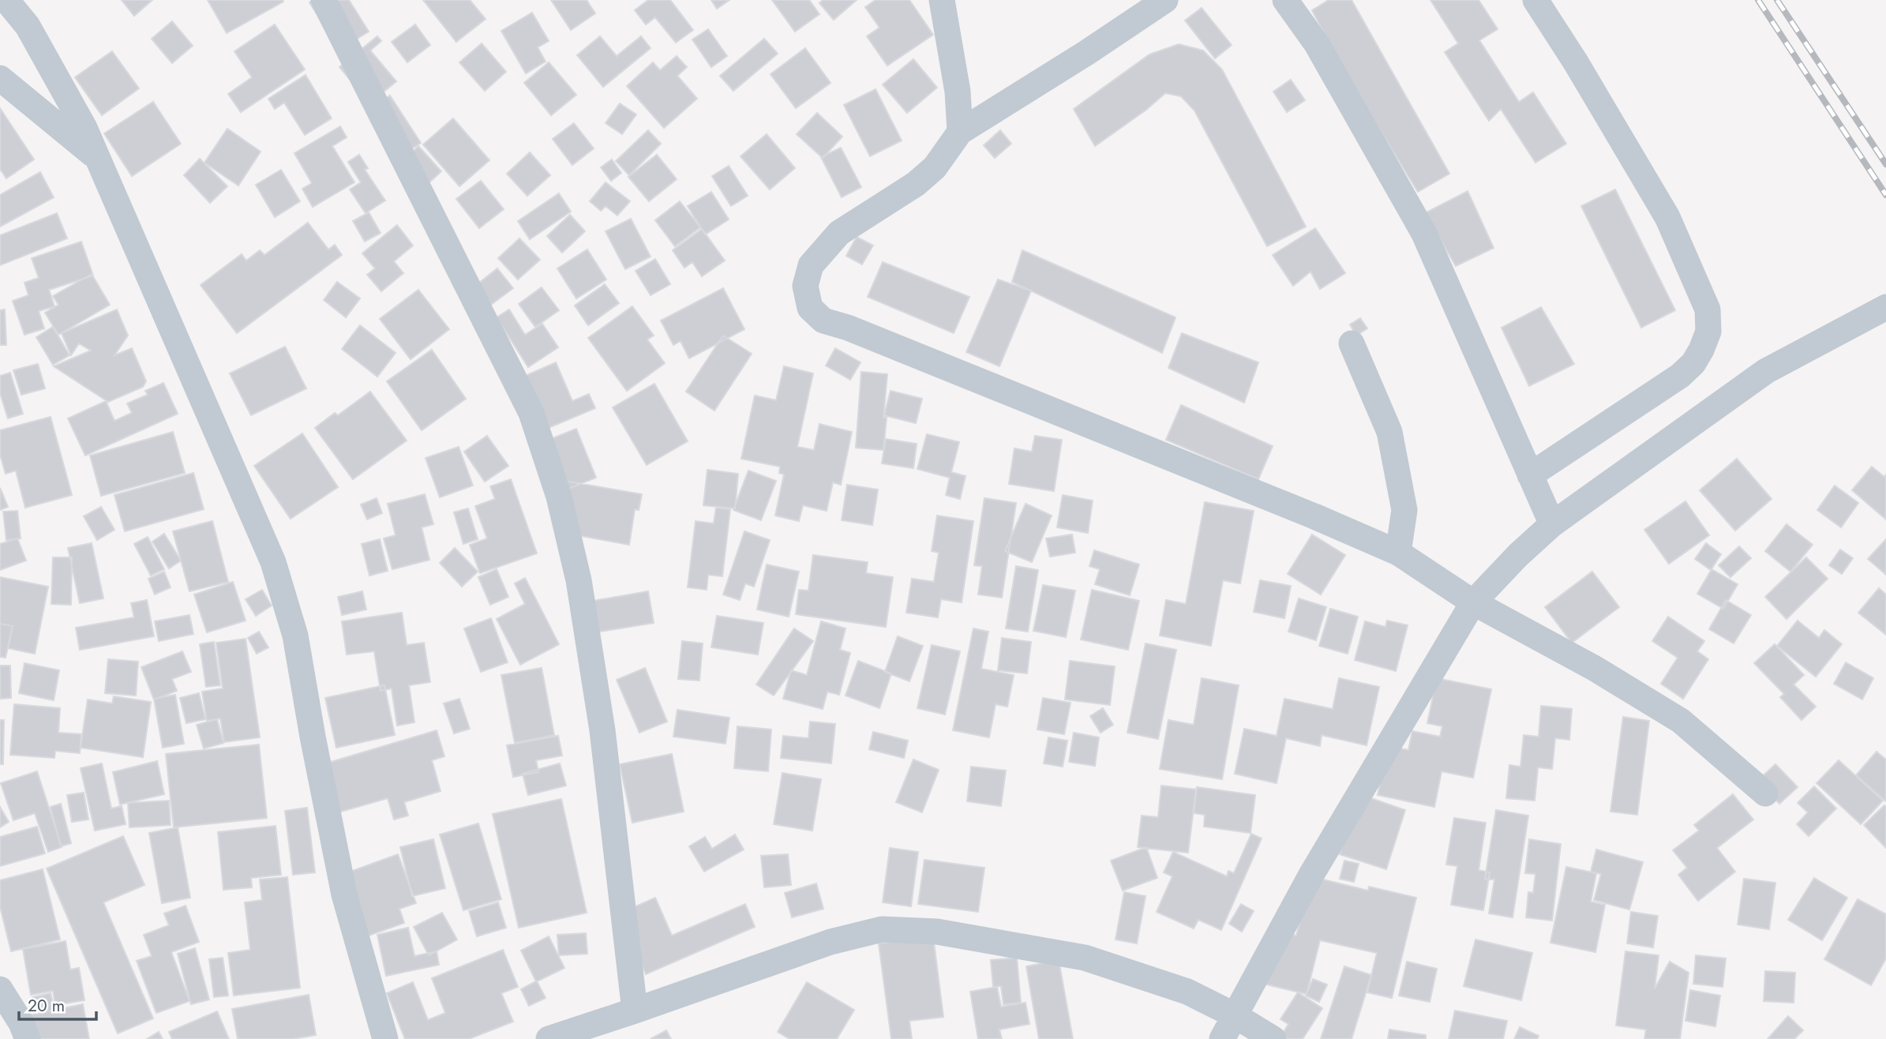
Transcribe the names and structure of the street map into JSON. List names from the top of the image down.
{
  "scale_bar": "20 m"
}
